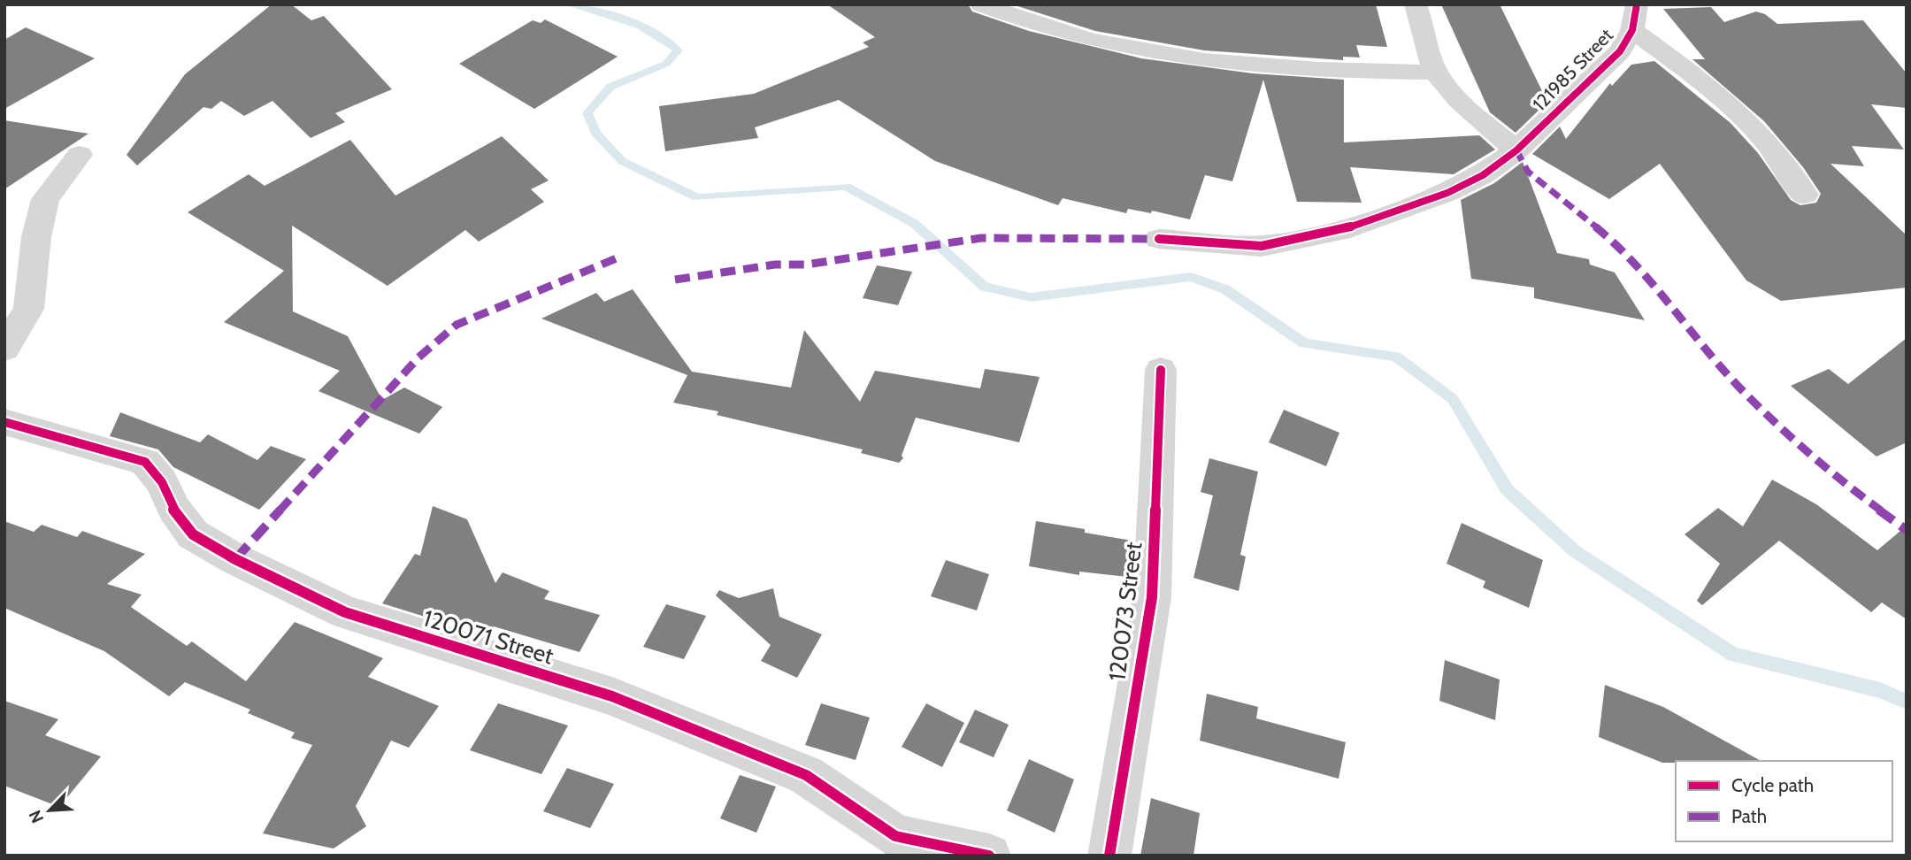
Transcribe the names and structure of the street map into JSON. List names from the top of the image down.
{
  "streets": {
    "street": ["121985 Street", "120073 Street", "120071 Street"]
  },
  "legend": ["Cycle path", "Path"],
  "north": "bottom left"
}
